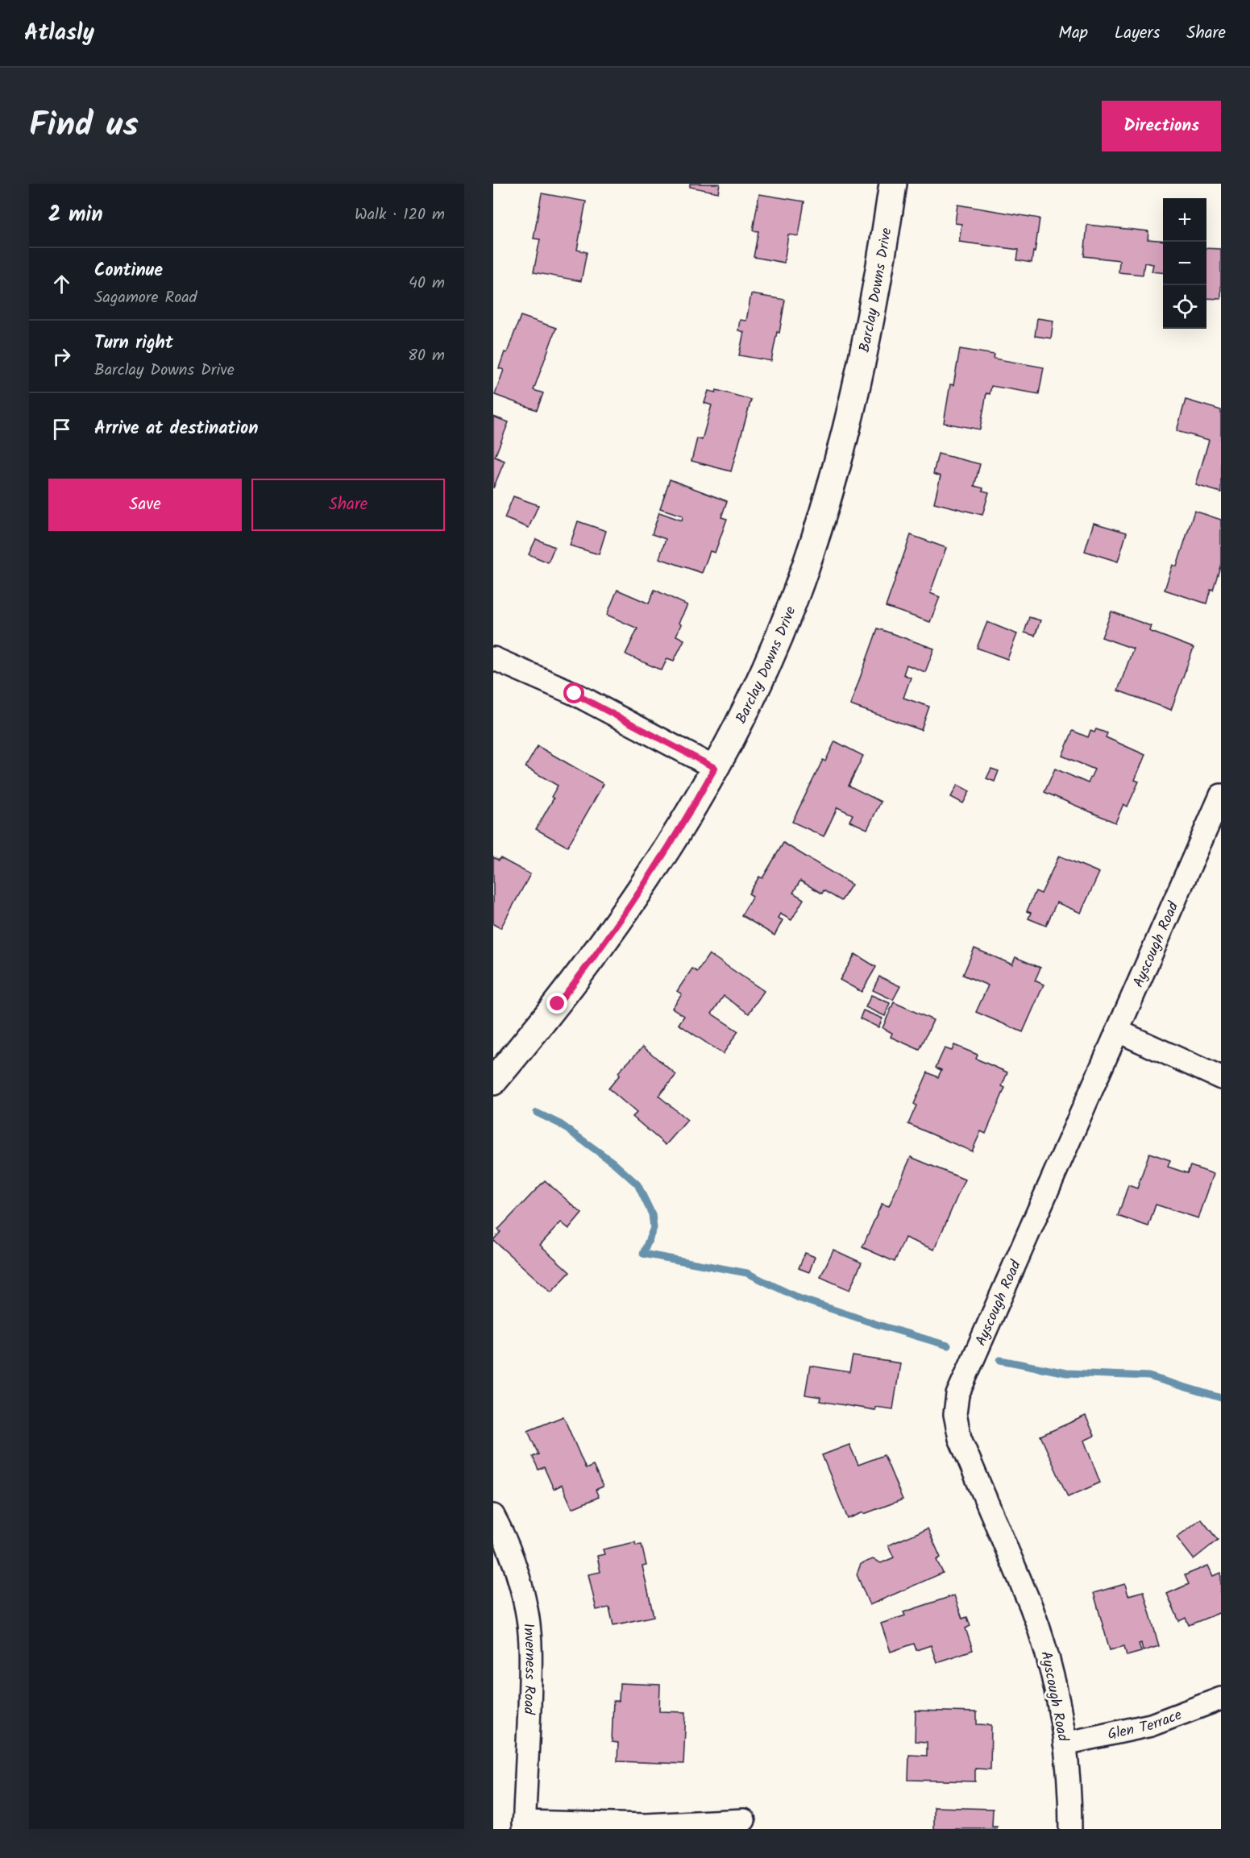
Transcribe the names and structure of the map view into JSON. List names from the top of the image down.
{
  "streets": {
    "street": [
      "Barclay Downs Drive",
      "Ayscough Road",
      "Inverness Road",
      "Glen Terrace"
    ]
  },
  "crossings": [
    ["Ayscough Road", "Glen Terrace"]
  ],
  "page": {
    "header": "Atlasly",
    "nav": ["Map", "Layers", "Share"],
    "title": "Find us",
    "buttons": [
      "Directions",
      ["Save", "Share"]
    ],
    "heading": ["2 min", "Walk · 120 m"],
    "map_buttons": ["+", "−"],
    "list": [
      ["Continue", "Sagamore Road", "40 m"],
      ["Turn right", "Barclay Downs Drive", "80 m"],
      "Arrive at destination"
    ]
  }
}
